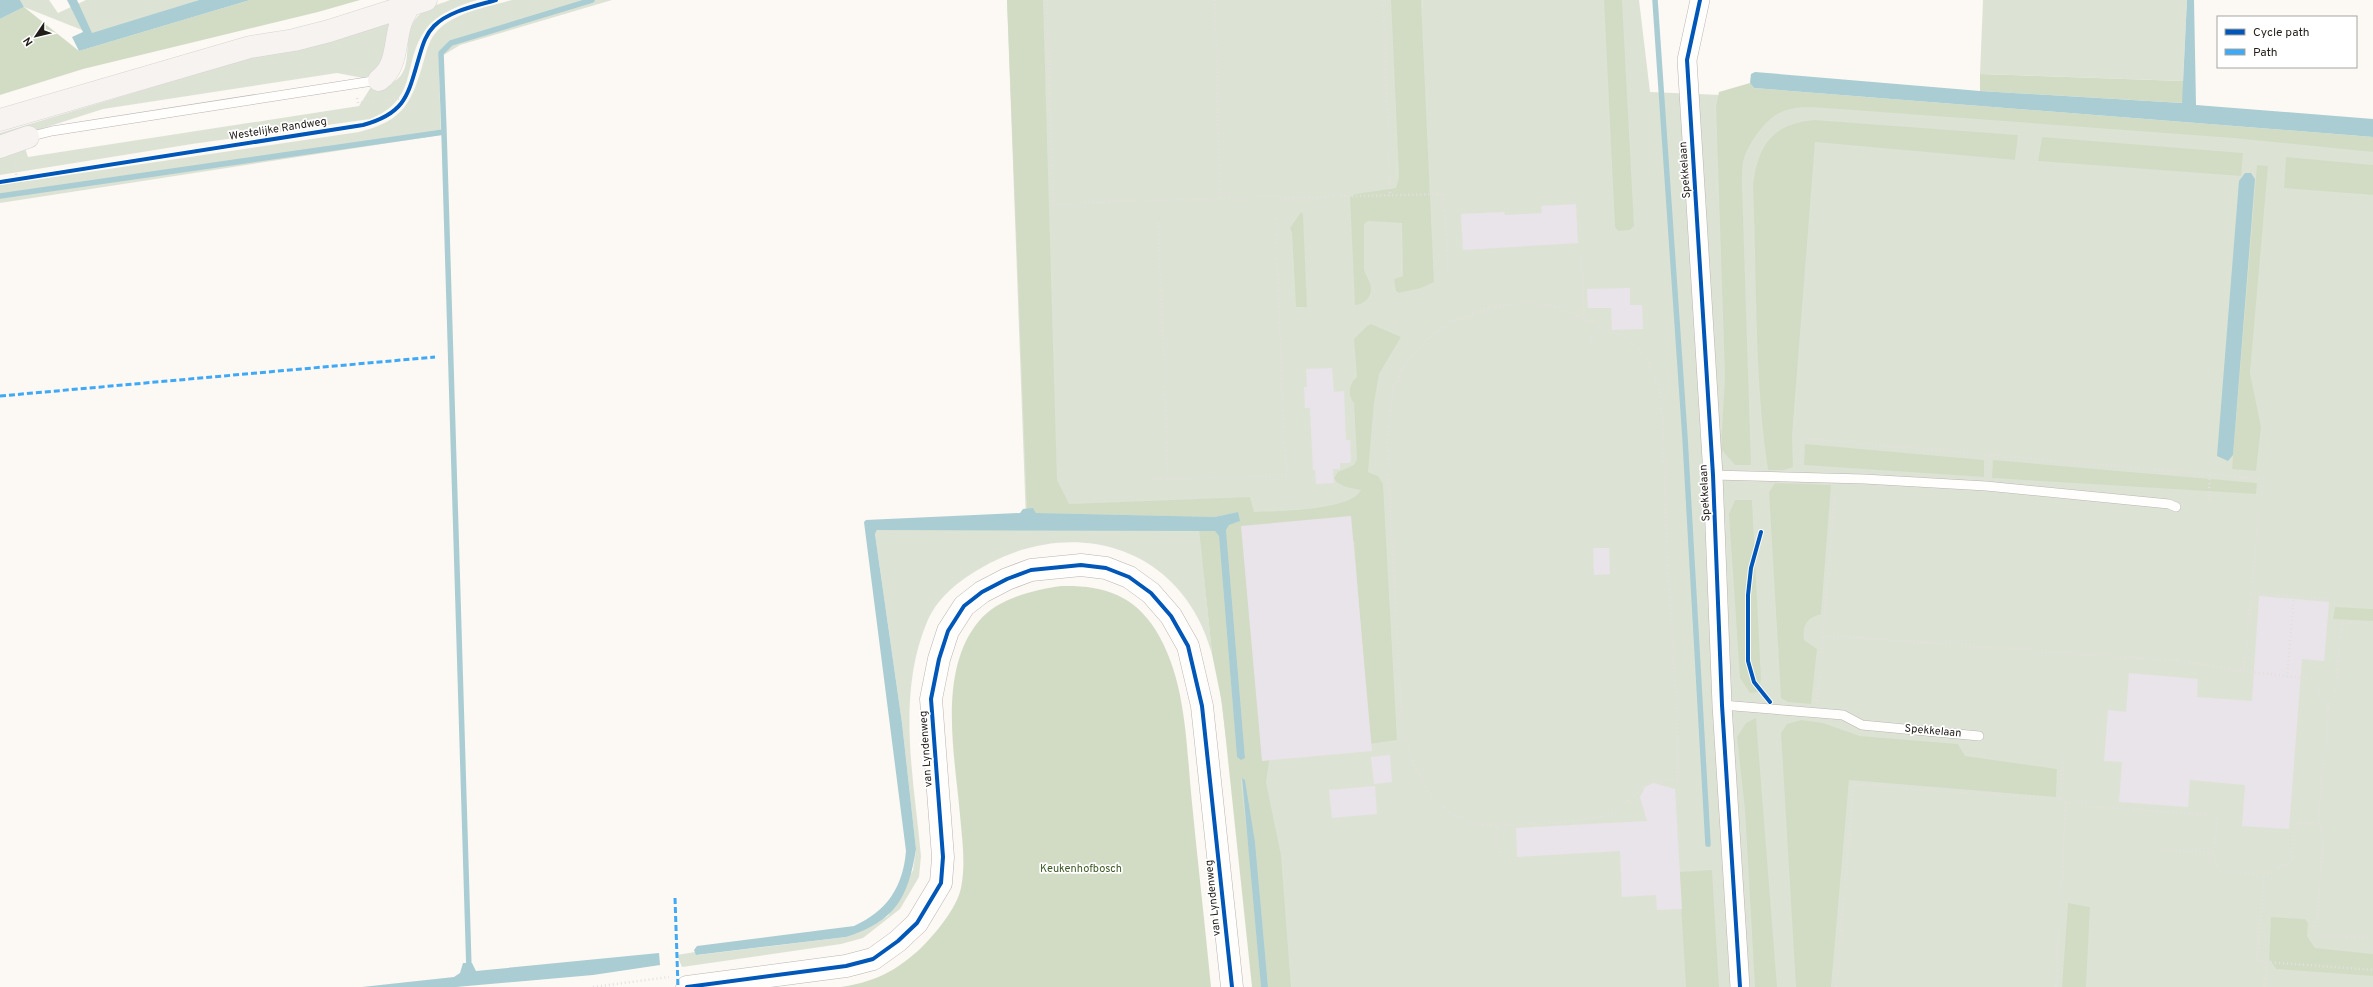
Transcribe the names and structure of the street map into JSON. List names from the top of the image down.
{
  "streets": {
    "street": ["Spekkelaan", "van Lyndenweg"],
    "cycle path": ["Westelijke Randweg"]
  },
  "parks": ["Keukenhofbosch"],
  "legend": ["Cycle path", "Path"],
  "north": "bottom left"
}
